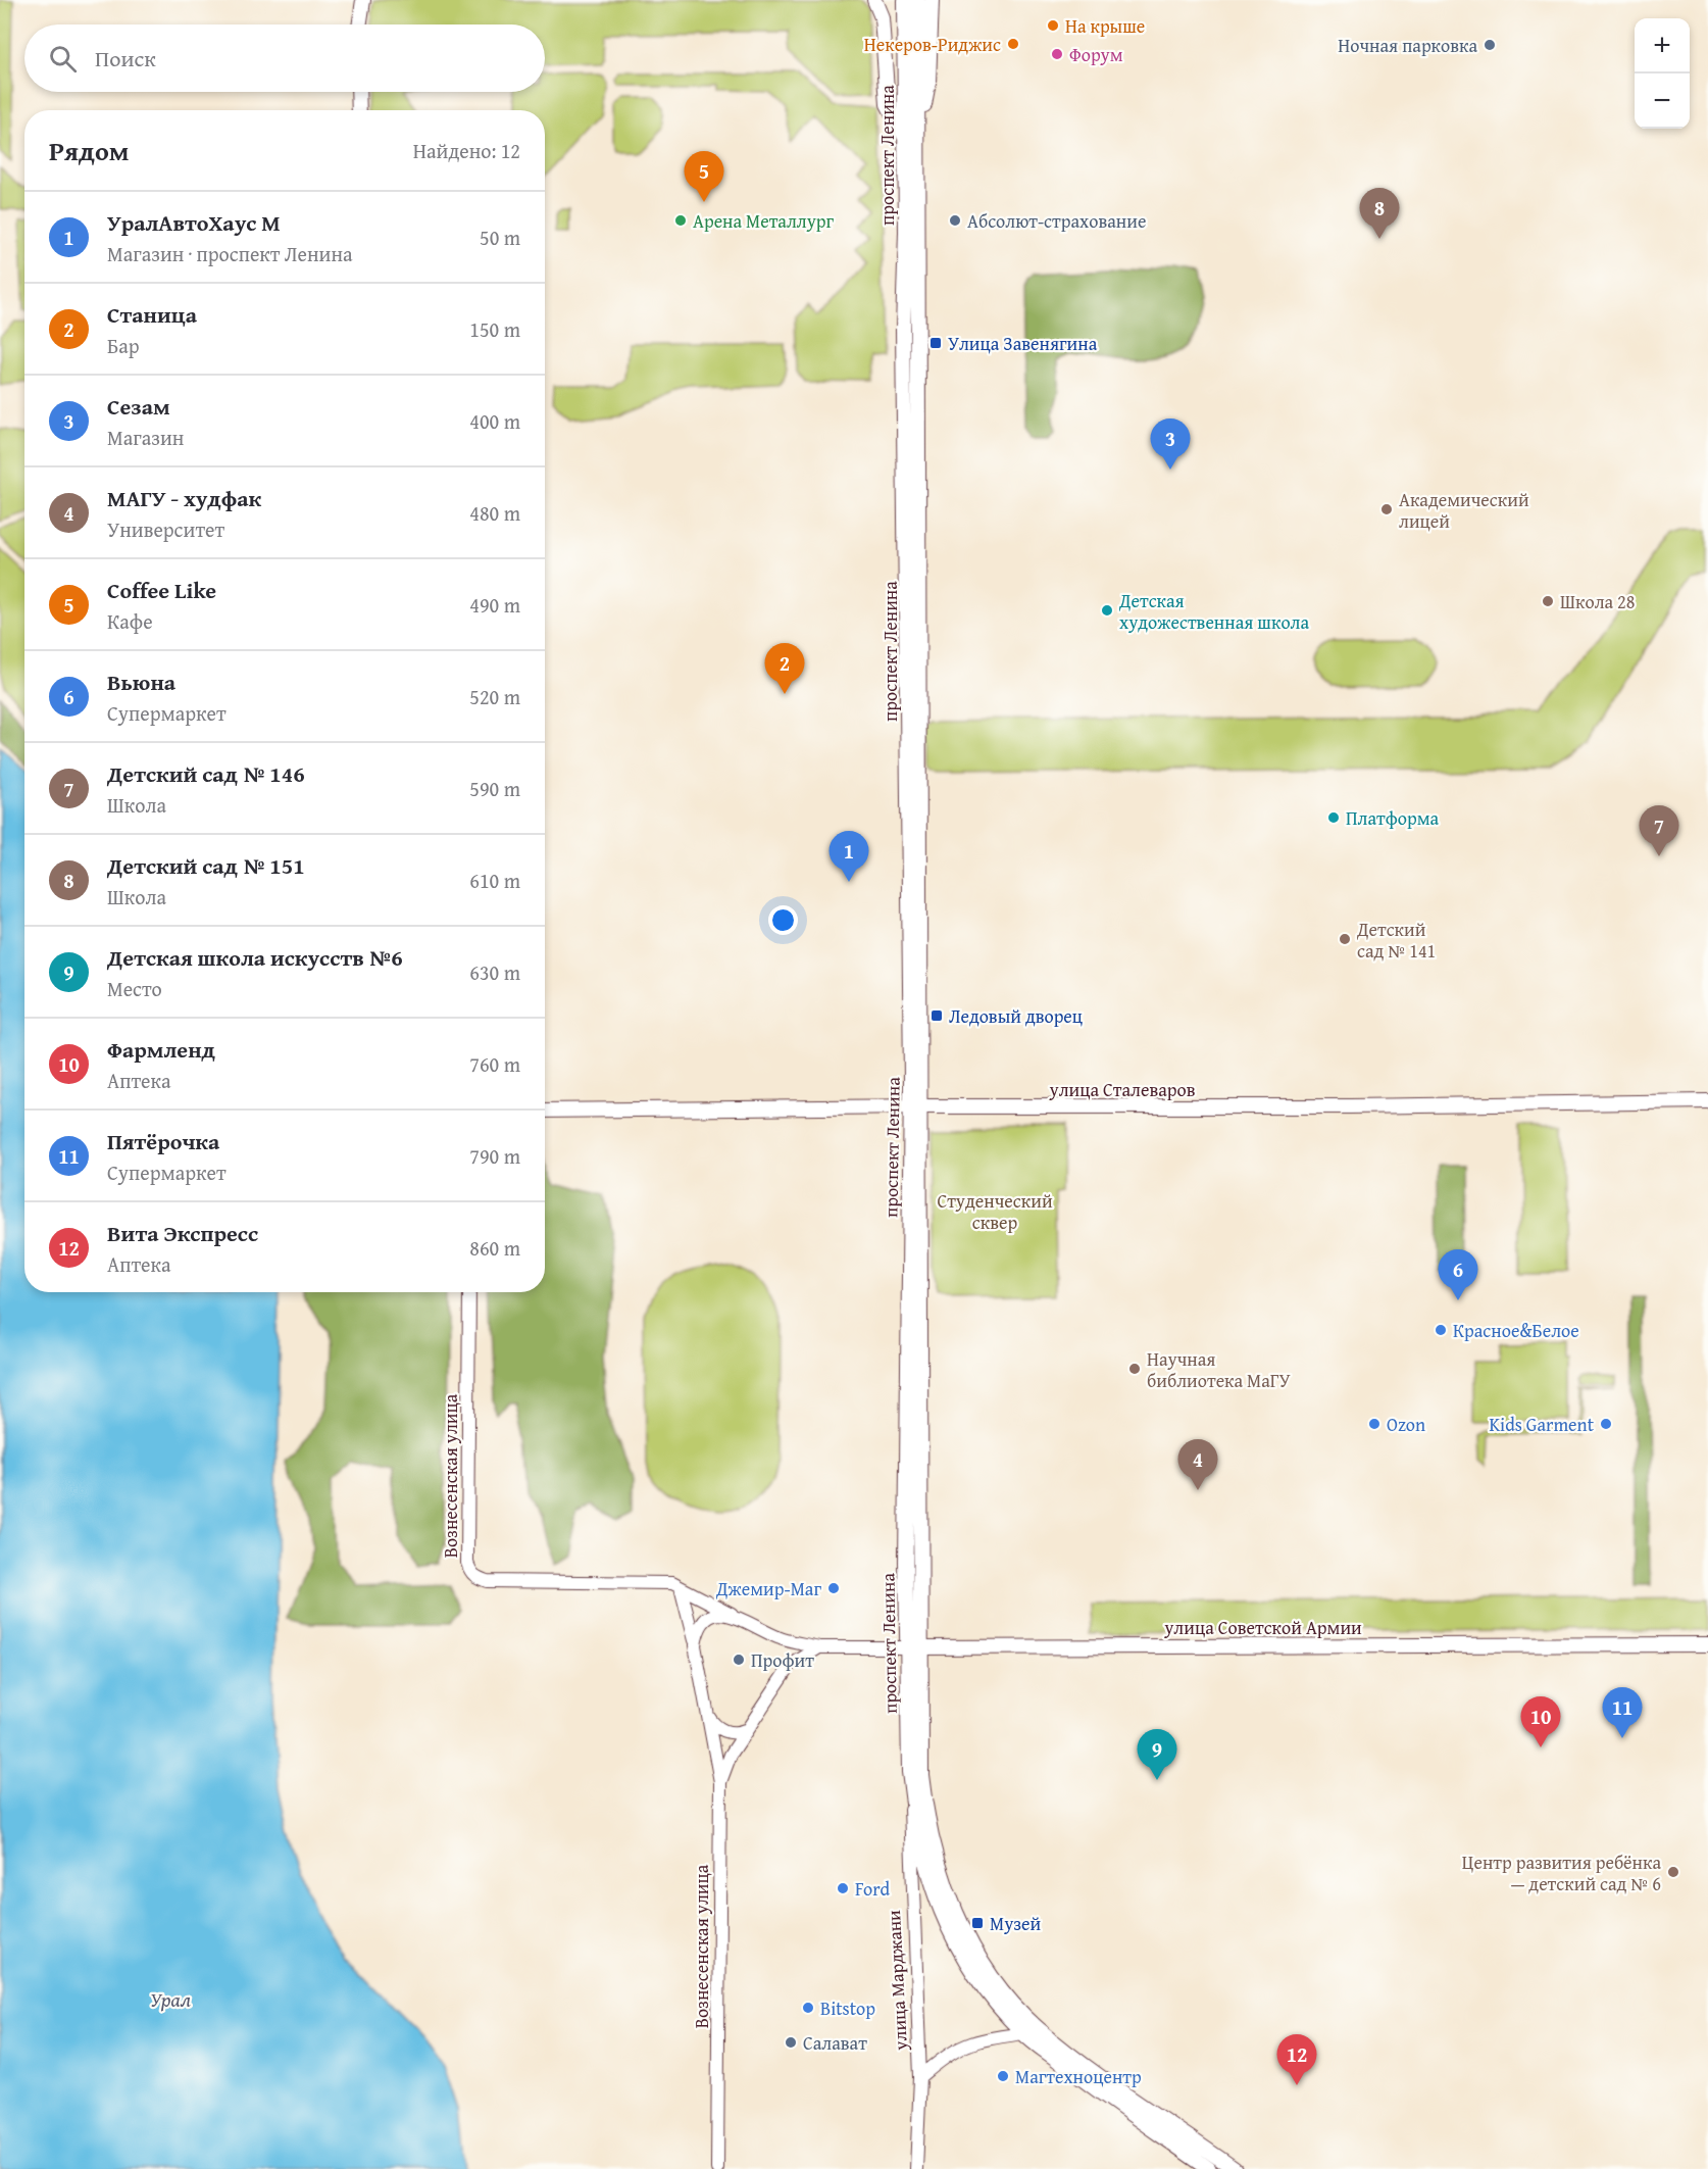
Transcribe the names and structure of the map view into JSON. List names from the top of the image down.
{
  "streets": {
    "main road": ["проспект Ленина", "улица Сталеваров", "улица Советской Армии"],
    "street": ["Вознесенская улица", "улица Марджани"]
  },
  "crossings": [
    ["проспект Ленина", "улица Сталеваров"],
    ["проспект Ленина", "улица Советской Армии"],
    ["проспект Ленина", "улица Марджани"],
    ["Вознесенская улица", "улица Советской Армии"]
  ],
  "water": ["Урал"],
  "parks": ["Студенческий сквер"],
  "places": {
    "other": [
      "На крыше",
      "Некеров-Риджис",
      "Ночная парковка",
      "Форум",
      "Арена Металлург",
      "Абсолют-страхование",
      "Академический лицей",
      "Школа 28",
      "Детская художественная школа",
      "Платформа",
      "Детский сад № 141",
      "Красное&Белое",
      "Научная библиотека МаГУ",
      "Ozon",
      "Kids Garment",
      "Джемир-Маг",
      "Профит",
      "Центр развития ребёнка — детский сад № 6",
      "Ford",
      "Bitstop",
      "Салават",
      "Магтехноцентр"
    ],
    "transit": ["Улица Завенягина", "Ледовый дворец", "Музей"]
  },
  "page": {
    "map_buttons": ["+", "−"],
    "search": "Поиск",
    "heading": ["Рядом", "Найдено: 12"],
    "pins": [
      "5",
      "8",
      "3",
      "2",
      "7",
      "1",
      "6",
      "4",
      "11",
      "10",
      "9",
      "12"
    ],
    "list": [
      {
        "mark": "1",
        "name": "УралАвтоХаус М",
        "note": "Магазин · проспект Ленина",
        "value": "50 m"
      },
      {
        "mark": "2",
        "name": "Станица",
        "note": "Бар",
        "value": "150 m"
      },
      {
        "mark": "3",
        "name": "Сезам",
        "note": "Магазин",
        "value": "400 m"
      },
      {
        "mark": "4",
        "name": "МАГУ - худфак",
        "note": "Университет",
        "value": "480 m"
      },
      {
        "mark": "5",
        "name": "Coffee Like",
        "note": "Кафе",
        "value": "490 m"
      },
      {
        "mark": "6",
        "name": "Вьюна",
        "note": "Супермаркет",
        "value": "520 m"
      },
      {
        "mark": "7",
        "name": "Детский сад № 146",
        "note": "Школа",
        "value": "590 m"
      },
      {
        "mark": "8",
        "name": "Детский сад № 151",
        "note": "Школа",
        "value": "610 m"
      },
      {
        "mark": "9",
        "name": "Детская школа искусств №6",
        "note": "Место",
        "value": "630 m"
      },
      {
        "mark": "10",
        "name": "Фармленд",
        "note": "Аптека",
        "value": "760 m"
      },
      {
        "mark": "11",
        "name": "Пятёрочка",
        "note": "Супермаркет",
        "value": "790 m"
      },
      {
        "mark": "12",
        "name": "Вита Экспресс",
        "note": "Аптека",
        "value": "860 m"
      }
    ]
  }
}
